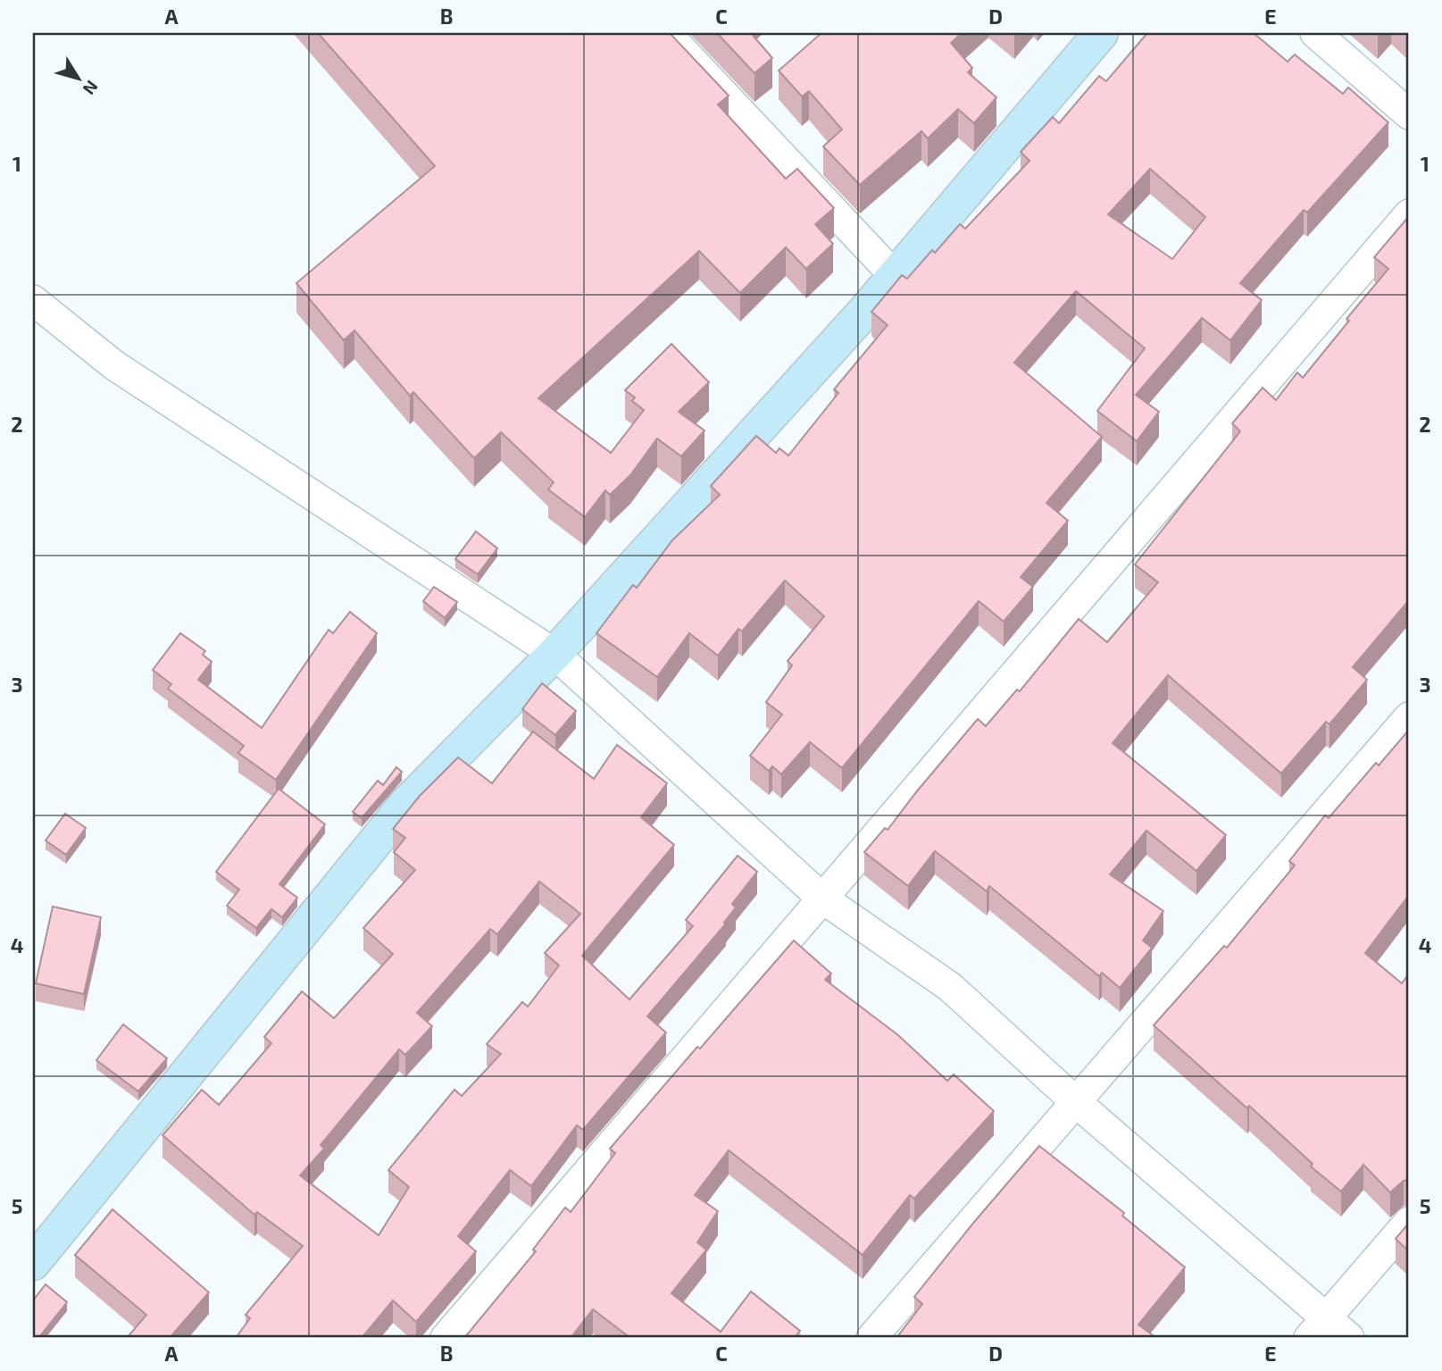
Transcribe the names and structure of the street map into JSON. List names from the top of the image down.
{
  "north": "bottom right",
  "grid": {
    "columns": [
      "A",
      "B",
      "C",
      "D",
      "E"
    ],
    "rows": [
      "1",
      "2",
      "3",
      "4",
      "5"
    ]
  }
}
